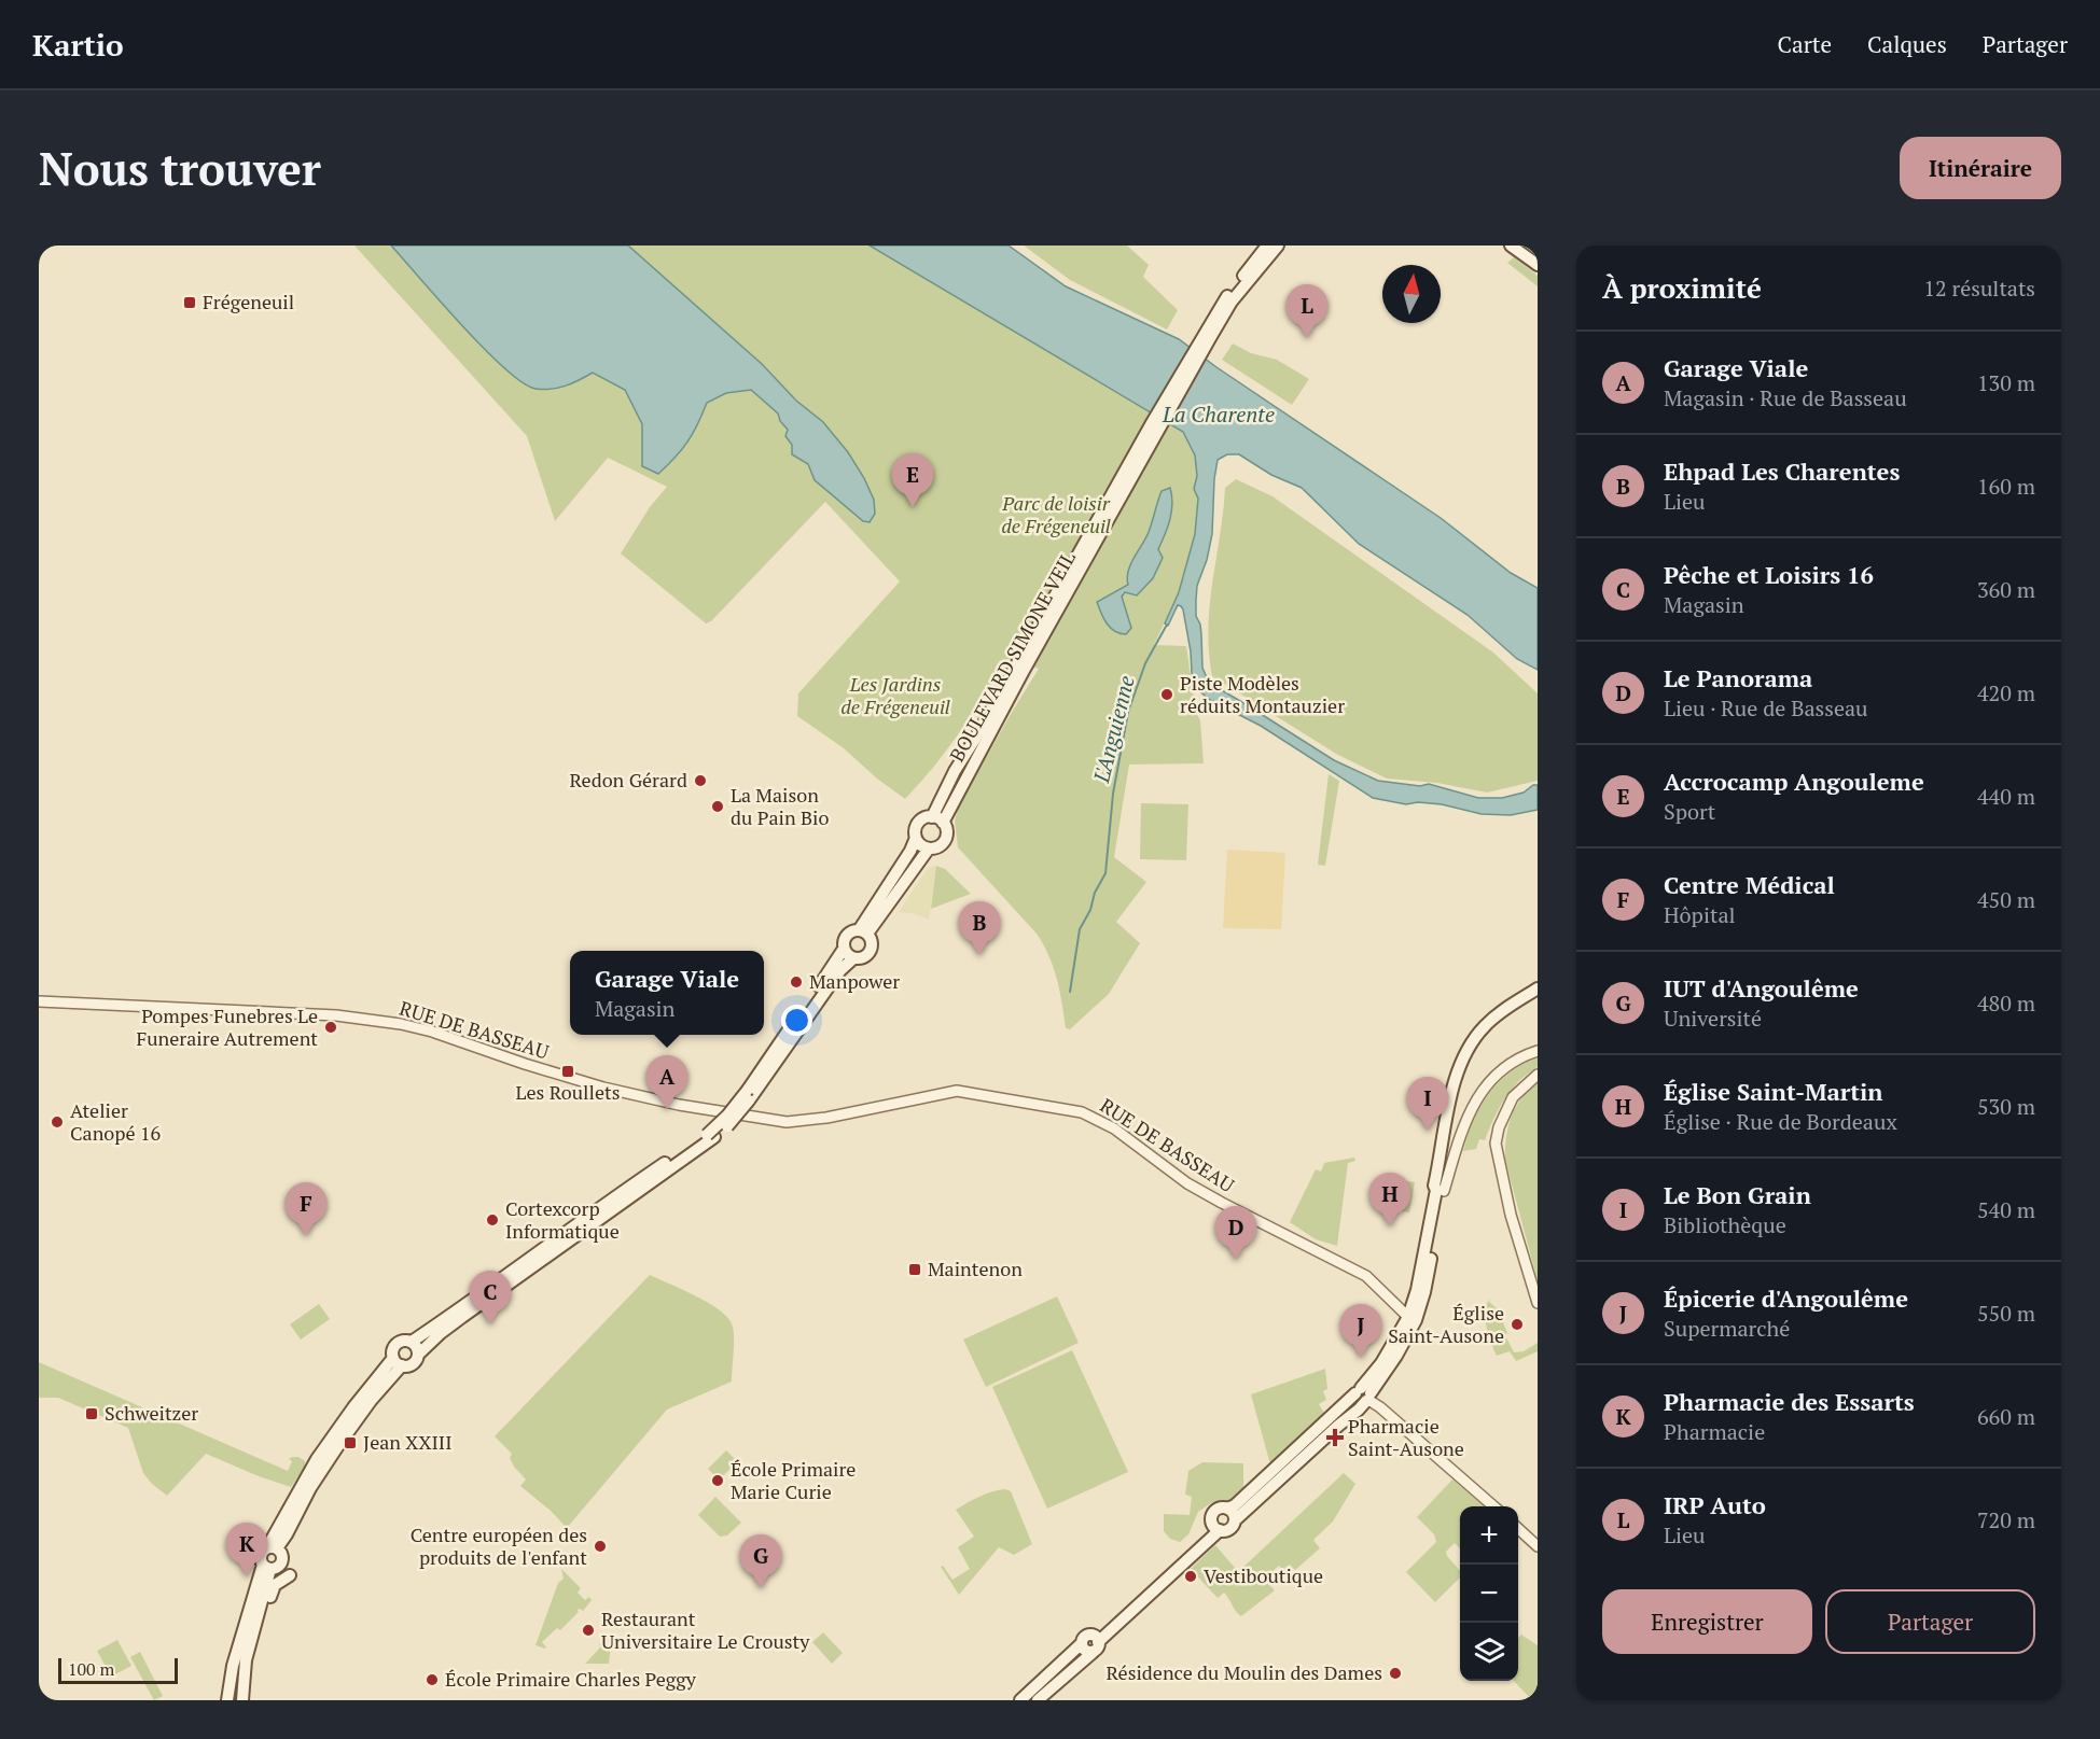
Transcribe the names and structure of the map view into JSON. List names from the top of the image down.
{
  "streets": {
    "main road": ["BOULEVARD SIMONE VEIL"],
    "street": ["RUE DE BASSEAU"]
  },
  "water": ["La Charente", "L'Anguienne"],
  "parks": ["Parc de loisir de Frégeneuil", "Les Jardins de Frégeneuil"],
  "places": {
    "transit": [
      "Frégeneuil",
      "Les Roullets",
      "Maintenon",
      "Schweitzer",
      "Jean XXIII"
    ],
    "other": [
      "Piste Modèles réduits Montauzier",
      "Redon Gérard",
      "La Maison du Pain Bio",
      "Manpower",
      "Pompes Funebres Le Funeraire Autrement",
      "Atelier Canopé 16",
      "Cortexcorp Informatique",
      "Église Saint-Ausone",
      "École Primaire Marie Curie",
      "Centre européen des produits de l'enfant",
      "Vestiboutique",
      "Restaurant Universitaire Le Crousty",
      "Résidence du Moulin des Dames",
      "École Primaire Charles Peggy"
    ],
    "health": ["Pharmacie Saint-Ausone"]
  },
  "scale_bar": "100 m",
  "north": "top",
  "page": {
    "header": "Kartio",
    "nav": ["Carte", "Calques", "Partager"],
    "buttons": [
      "Itinéraire",
      ["Enregistrer", "Partager"]
    ],
    "title": "Nous trouver",
    "heading": ["À proximité", "12 résultats"],
    "pins": [
      "L",
      "E",
      "B",
      "A",
      "I",
      "H",
      "F",
      "D",
      "C",
      "J",
      "K",
      "G"
    ],
    "list": [
      {
        "mark": "A",
        "name": "Garage Viale",
        "note": "Magasin · Rue de Basseau",
        "value": "130 m"
      },
      {
        "mark": "B",
        "name": "Ehpad Les Charentes",
        "note": "Lieu",
        "value": "160 m"
      },
      {
        "mark": "C",
        "name": "Pêche et Loisirs 16",
        "note": "Magasin",
        "value": "360 m"
      },
      {
        "mark": "D",
        "name": "Le Panorama",
        "note": "Lieu · Rue de Basseau",
        "value": "420 m"
      },
      {
        "mark": "E",
        "name": "Accrocamp Angouleme",
        "note": "Sport",
        "value": "440 m"
      },
      {
        "mark": "F",
        "name": "Centre Médical",
        "note": "Hôpital",
        "value": "450 m"
      },
      {
        "mark": "G",
        "name": "IUT d'Angoulême",
        "note": "Université",
        "value": "480 m"
      },
      {
        "mark": "H",
        "name": "Église Saint-Martin",
        "note": "Église · Rue de Bordeaux",
        "value": "530 m"
      },
      {
        "mark": "I",
        "name": "Le Bon Grain",
        "note": "Bibliothèque",
        "value": "540 m"
      },
      {
        "mark": "J",
        "name": "Épicerie d'Angoulême",
        "note": "Supermarché",
        "value": "550 m"
      },
      {
        "mark": "K",
        "name": "Pharmacie des Essarts",
        "note": "Pharmacie",
        "value": "660 m"
      },
      {
        "mark": "L",
        "name": "IRP Auto",
        "note": "Lieu",
        "value": "720 m"
      }
    ],
    "popup": ["Garage Viale", "Magasin"],
    "map_buttons": ["+", "−"],
    "scale": "100 m"
  }
}
